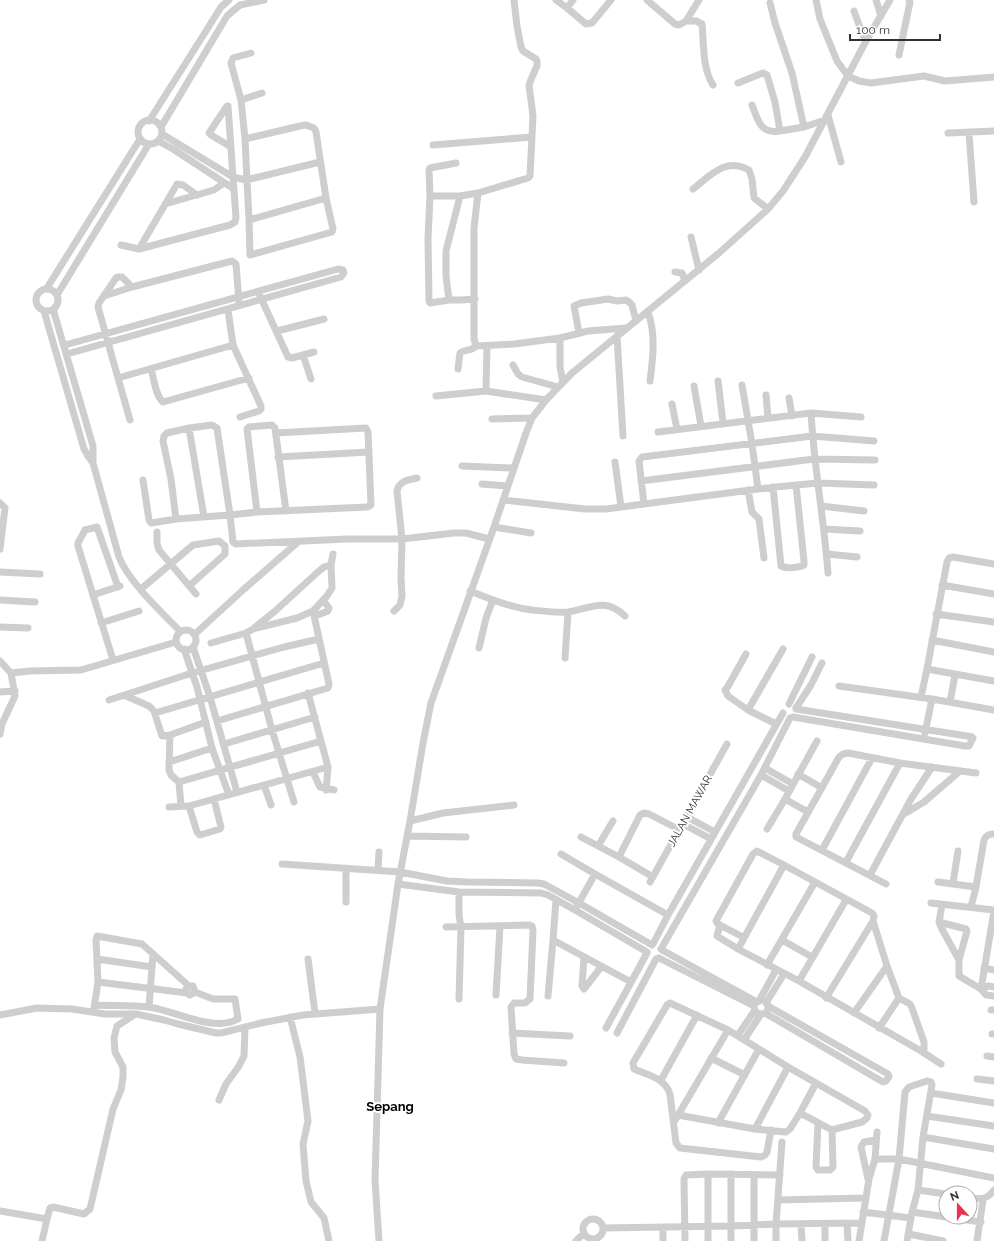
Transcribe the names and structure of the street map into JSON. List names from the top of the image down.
{
  "streets": {
    "street": ["JALAN MAWAR"]
  },
  "districts": ["Sepang"],
  "scale_bar": "100 m",
  "north": "top"
}
